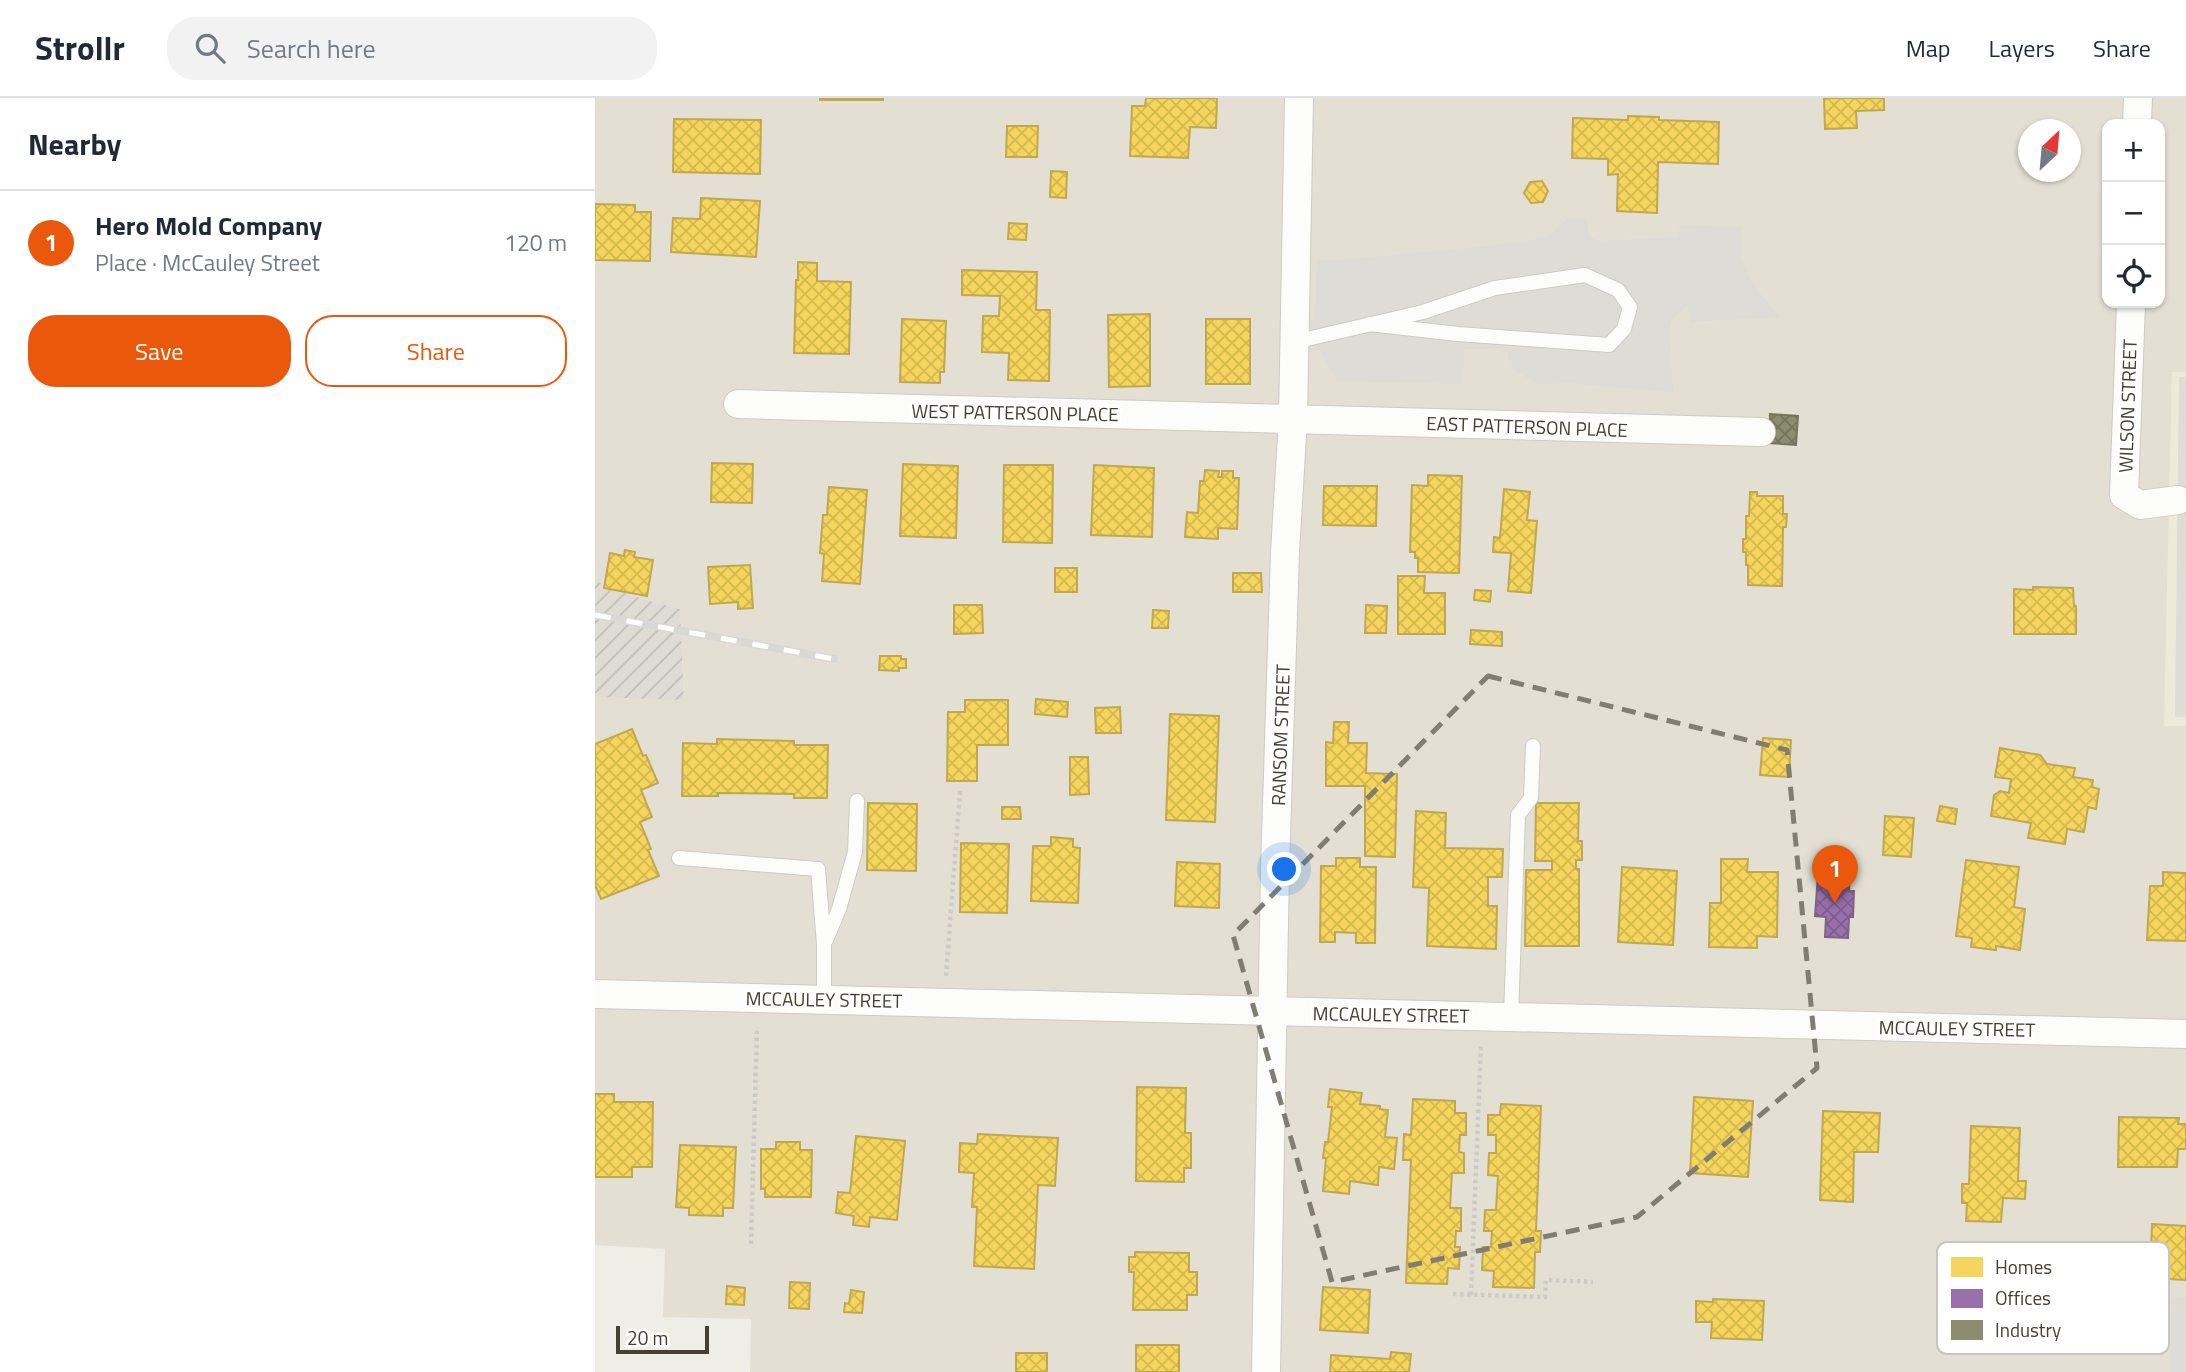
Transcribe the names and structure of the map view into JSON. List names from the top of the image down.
{
  "streets": {
    "street": [
      "WILSON STREET",
      "WEST PATTERSON PLACE",
      "EAST PATTERSON PLACE",
      "RANSOM STREET",
      "MCCAULEY STREET"
    ]
  },
  "crossings": [
    ["WEST PATTERSON PLACE", "EAST PATTERSON PLACE"],
    ["WEST PATTERSON PLACE", "RANSOM STREET"],
    ["EAST PATTERSON PLACE", "RANSOM STREET"],
    ["RANSOM STREET", "MCCAULEY STREET"]
  ],
  "legend": ["Homes", "Offices", "Industry"],
  "scale_bar": "20 m",
  "north": "top right",
  "page": {
    "header": "Strollr",
    "search": "Search here",
    "nav": ["Map", "Layers", "Share"],
    "heading": "Nearby",
    "map_buttons": ["+", "−"],
    "list": [
      {
        "mark": "1",
        "name": "Hero Mold Company",
        "note": "Place · McCauley Street",
        "value": "120 m"
      }
    ],
    "buttons": ["Save", "Share"],
    "pins": "1",
    "scale": "20 m"
  }
}
